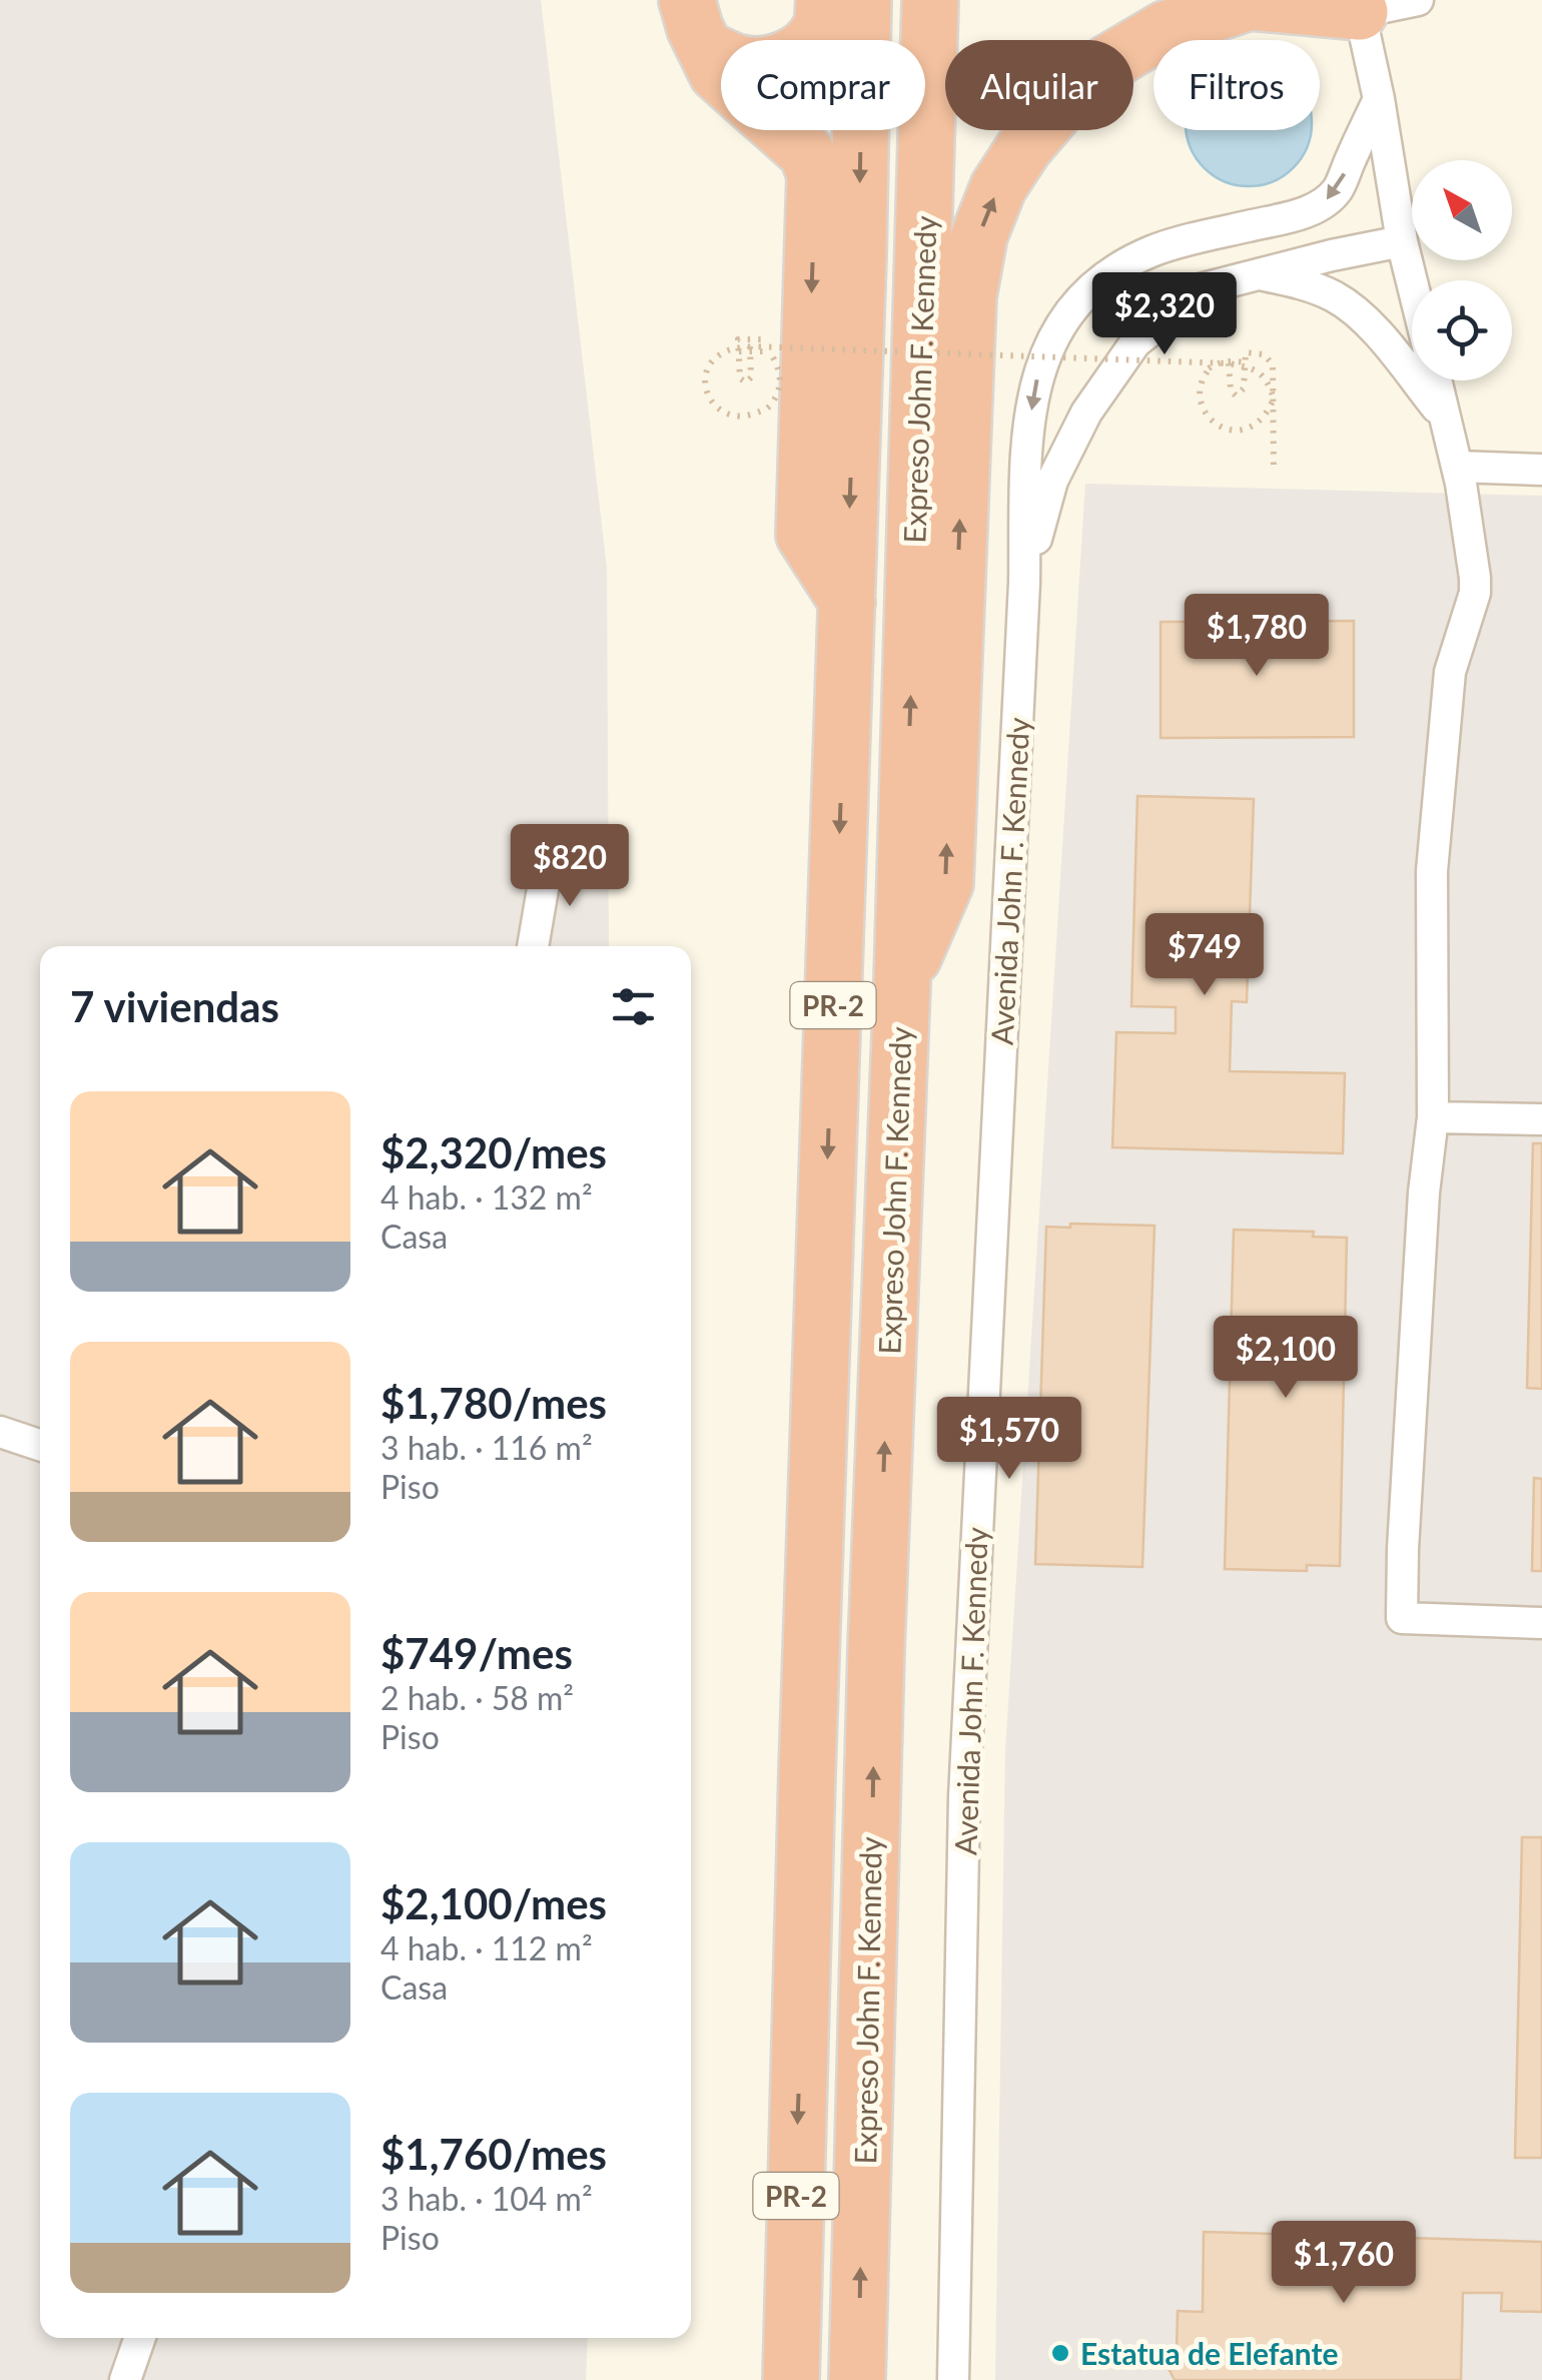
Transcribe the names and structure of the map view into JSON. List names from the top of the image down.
{
  "streets": {
    "highway": ["Expreso John F. Kennedy", "PR-2"],
    "street": ["Avenida John F. Kennedy"]
  },
  "places": ["Estatua de Elefante"],
  "north": "top left",
  "page": {
    "chip": ["Comprar", "Alquilar", "Filtros"],
    "price": [
      "$2,320",
      "$1,780",
      "$820",
      "$749",
      "$2,100",
      "$1,570",
      "$1,760"
    ],
    "heading": "7 viviendas",
    "list": [
      {
        "name": "$2,320/mes",
        "note": "4 hab. · 132 m² · Casa"
      },
      {
        "name": "$1,780/mes",
        "note": "3 hab. · 116 m² · Piso"
      },
      {
        "name": "$749/mes",
        "note": "2 hab. · 58 m² · Piso"
      },
      {
        "name": "$2,100/mes",
        "note": "4 hab. · 112 m² · Casa"
      },
      {
        "name": "$1,760/mes",
        "note": "3 hab. · 104 m² · Piso"
      }
    ]
  }
}
